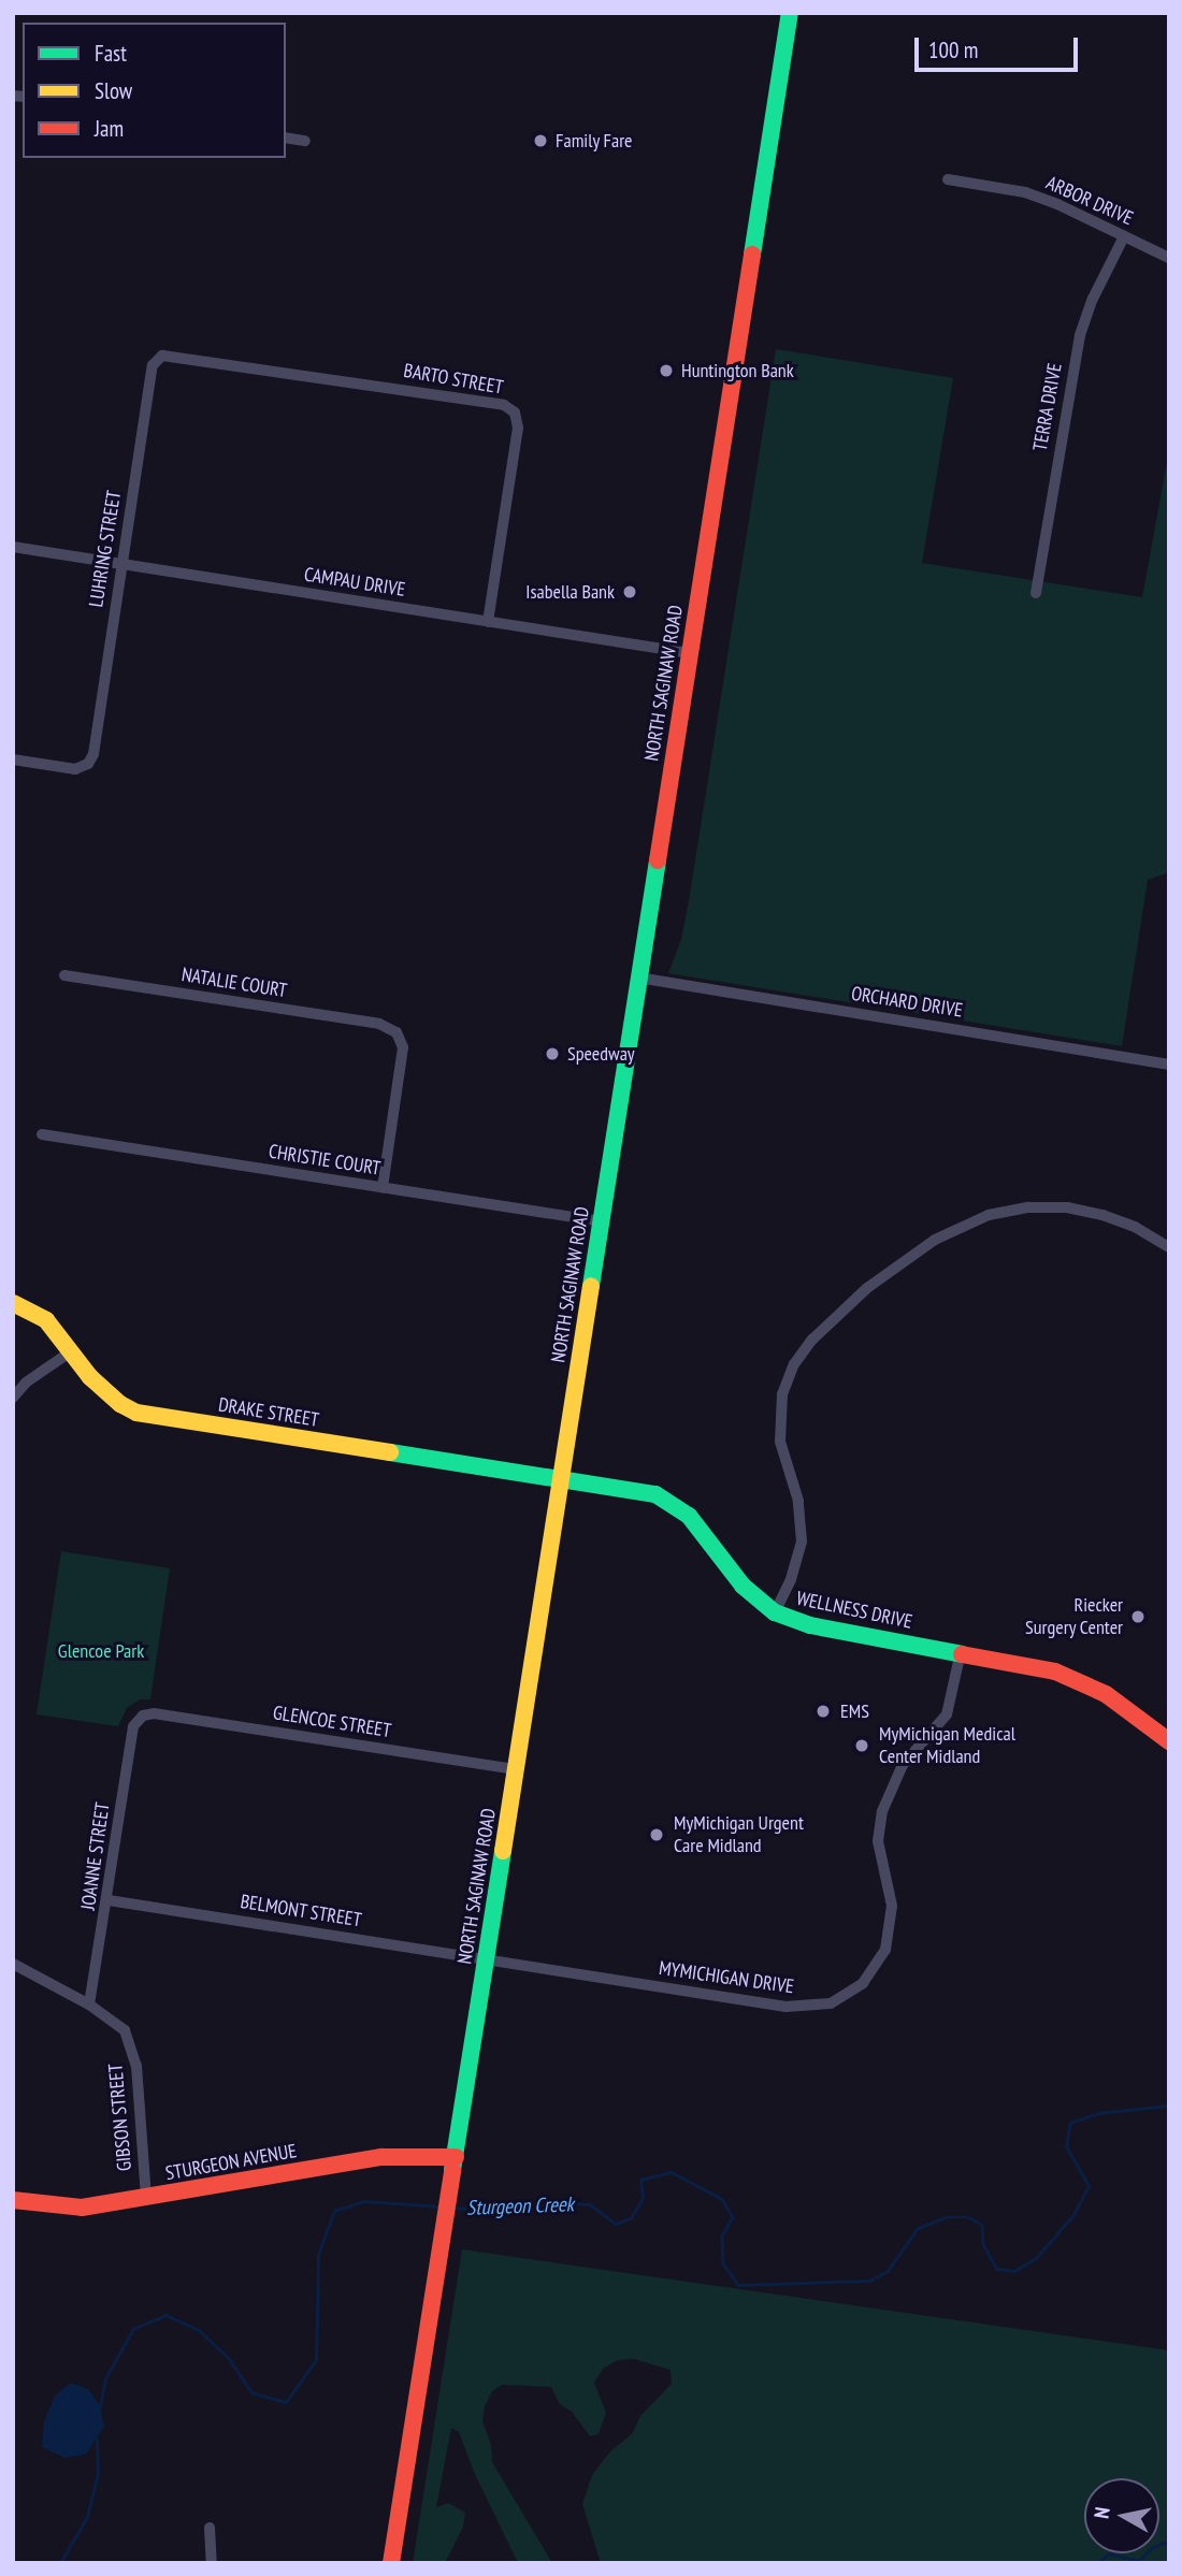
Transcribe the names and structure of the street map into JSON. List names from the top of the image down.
{
  "streets": {
    "main road": [
      "NORTH SAGINAW ROAD",
      "DRAKE STREET",
      "WELLNESS DRIVE",
      "STURGEON AVENUE"
    ],
    "street": [
      "ARBOR DRIVE",
      "BARTO STREET",
      "TERRA DRIVE",
      "LUHRING STREET",
      "CAMPAU DRIVE",
      "NATALIE COURT",
      "ORCHARD DRIVE",
      "CHRISTIE COURT",
      "GLENCOE STREET",
      "JOANNE STREET",
      "BELMONT STREET",
      "MYMICHIGAN DRIVE",
      "GIBSON STREET"
    ]
  },
  "crossings": [
    ["ARBOR DRIVE", "TERRA DRIVE"],
    ["BARTO STREET", "LUHRING STREET"],
    ["BARTO STREET", "CAMPAU DRIVE"],
    ["LUHRING STREET", "CAMPAU DRIVE"],
    ["CAMPAU DRIVE", "NORTH SAGINAW ROAD"],
    ["NORTH SAGINAW ROAD", "ORCHARD DRIVE"],
    ["NORTH SAGINAW ROAD", "CHRISTIE COURT"],
    ["NORTH SAGINAW ROAD", "DRAKE STREET"],
    ["NORTH SAGINAW ROAD", "WELLNESS DRIVE"],
    ["NORTH SAGINAW ROAD", "GLENCOE STREET"],
    ["NORTH SAGINAW ROAD", "BELMONT STREET"],
    ["NORTH SAGINAW ROAD", "MYMICHIGAN DRIVE"],
    ["NORTH SAGINAW ROAD", "STURGEON AVENUE"],
    ["NATALIE COURT", "CHRISTIE COURT"],
    ["DRAKE STREET", "WELLNESS DRIVE"],
    ["WELLNESS DRIVE", "MYMICHIGAN DRIVE"],
    ["GLENCOE STREET", "JOANNE STREET"],
    ["JOANNE STREET", "BELMONT STREET"],
    ["JOANNE STREET", "GIBSON STREET"],
    ["BELMONT STREET", "MYMICHIGAN DRIVE"],
    ["GIBSON STREET", "STURGEON AVENUE"]
  ],
  "water": ["Sturgeon Creek"],
  "parks": ["Glencoe Park"],
  "places": [
    "Family Fare",
    "Huntington Bank",
    "Isabella Bank",
    "Speedway",
    "Riecker Surgery Center",
    "EMS",
    "MyMichigan Medical Center Midland",
    "MyMichigan Urgent Care Midland"
  ],
  "legend": ["Fast", "Slow", "Jam"],
  "scale_bar": "100 m",
  "north": "left"
}
